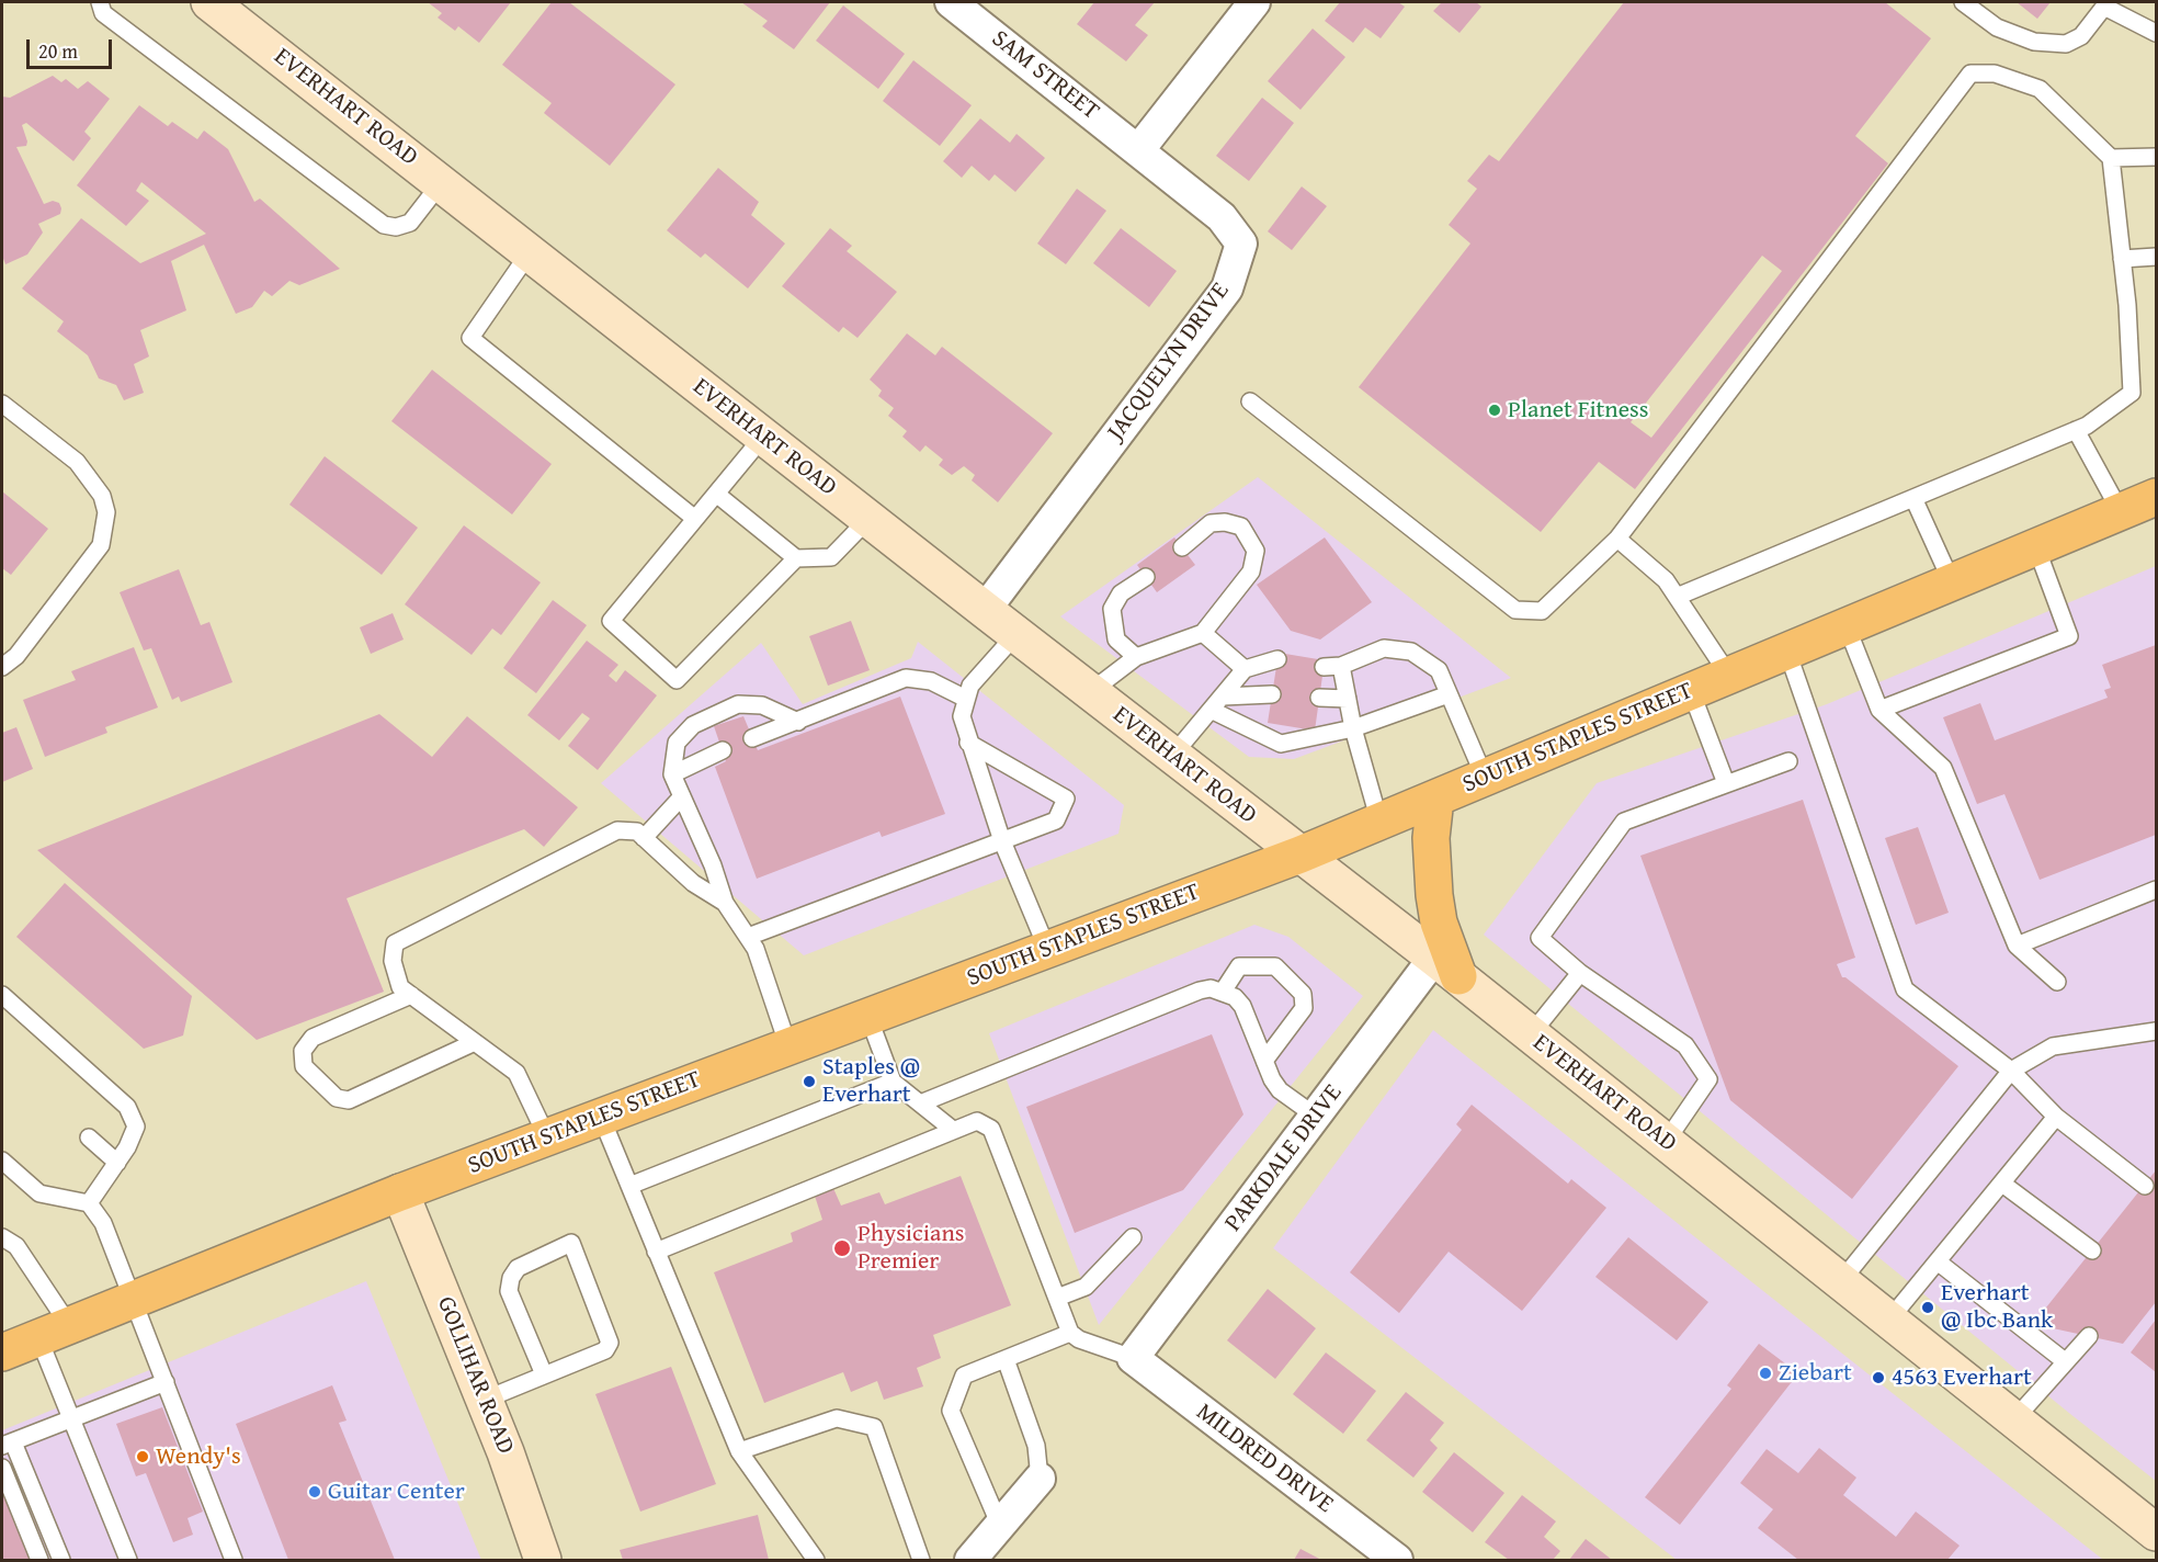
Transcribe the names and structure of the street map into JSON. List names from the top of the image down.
{
  "streets": {
    "main road": ["EVERHART ROAD", "SOUTH STAPLES STREET", "GOLLIHAR ROAD"],
    "street": [
      "SAM STREET",
      "JACQUELYN DRIVE",
      "PARKDALE DRIVE",
      "MILDRED DRIVE"
    ]
  },
  "crossings": [
    ["SAM STREET", "JACQUELYN DRIVE"],
    ["EVERHART ROAD", "JACQUELYN DRIVE"],
    ["EVERHART ROAD", "SOUTH STAPLES STREET"],
    ["EVERHART ROAD", "PARKDALE DRIVE"],
    ["SOUTH STAPLES STREET", "GOLLIHAR ROAD"],
    ["PARKDALE DRIVE", "MILDRED DRIVE"]
  ],
  "places": [
    "Planet Fitness",
    "Staples @ Everhart",
    "Physicians Premier",
    "Everhart @ Ibc Bank",
    "Ziebart",
    "4563 Everhart",
    "Wendy's",
    "Guitar Center"
  ],
  "scale_bar": "20 m"
}
